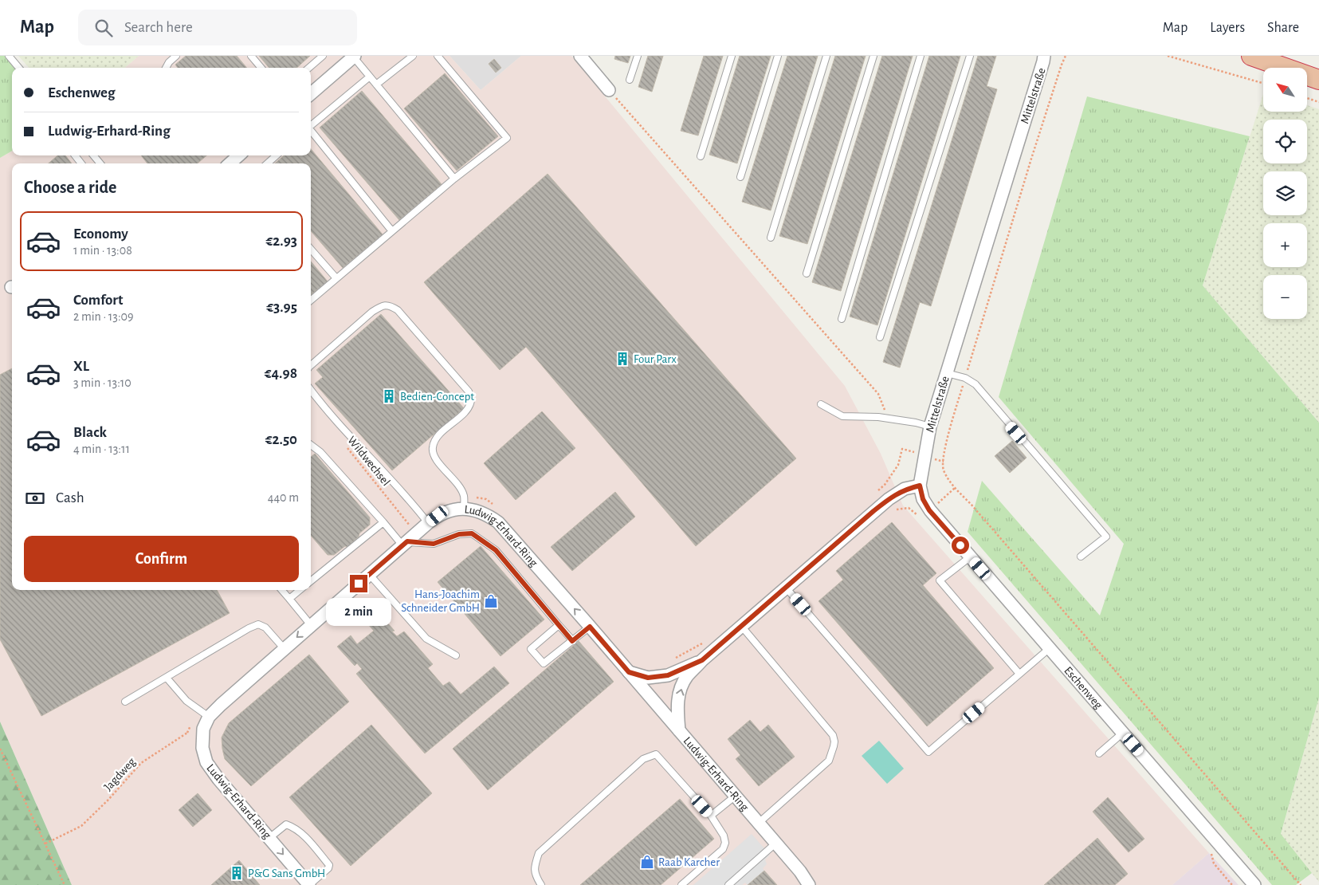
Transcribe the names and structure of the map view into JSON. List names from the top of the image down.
{
  "streets": {
    "street": ["Mittelstraße", "Ludwig-Erhard-Ring", "Eschenweg"],
    "path": ["Wildwechsel", "Jagdweg"]
  },
  "crossings": [
    ["Mittelstraße", "Eschenweg"],
    ["Wildwechsel", "Ludwig-Erhard-Ring"],
    ["Ludwig-Erhard-Ring", "Jagdweg"]
  ],
  "places": {
    "building": ["Four Parx", "Bedien-Concept", "P&G Sans GmbH"],
    "shop": ["Hans-Joachim Schneider GmbH", "Raab Karcher"]
  },
  "north": "top left",
  "page": {
    "header": "Map",
    "search": "Search here",
    "nav": ["Map", "Layers", "Share"],
    "map_buttons": ["+", "−"],
    "banner": ["Eschenweg", "Ludwig-Erhard-Ring"],
    "heading": "Choose a ride",
    "list": [
      {
        "name": "Economy",
        "note": "1 min · 13:08",
        "value": "€2.93"
      },
      {
        "name": "Comfort",
        "note": "2 min · 13:09",
        "value": "€3.95"
      },
      {
        "name": "XL",
        "note": "3 min · 13:10",
        "value": "€4.98"
      },
      {
        "name": "Black",
        "note": "4 min · 13:11",
        "value": "€2.50"
      }
    ],
    "pay": ["Cash", "440 m"],
    "buttons": "Confirm",
    "bubble": "2 min"
  }
}
